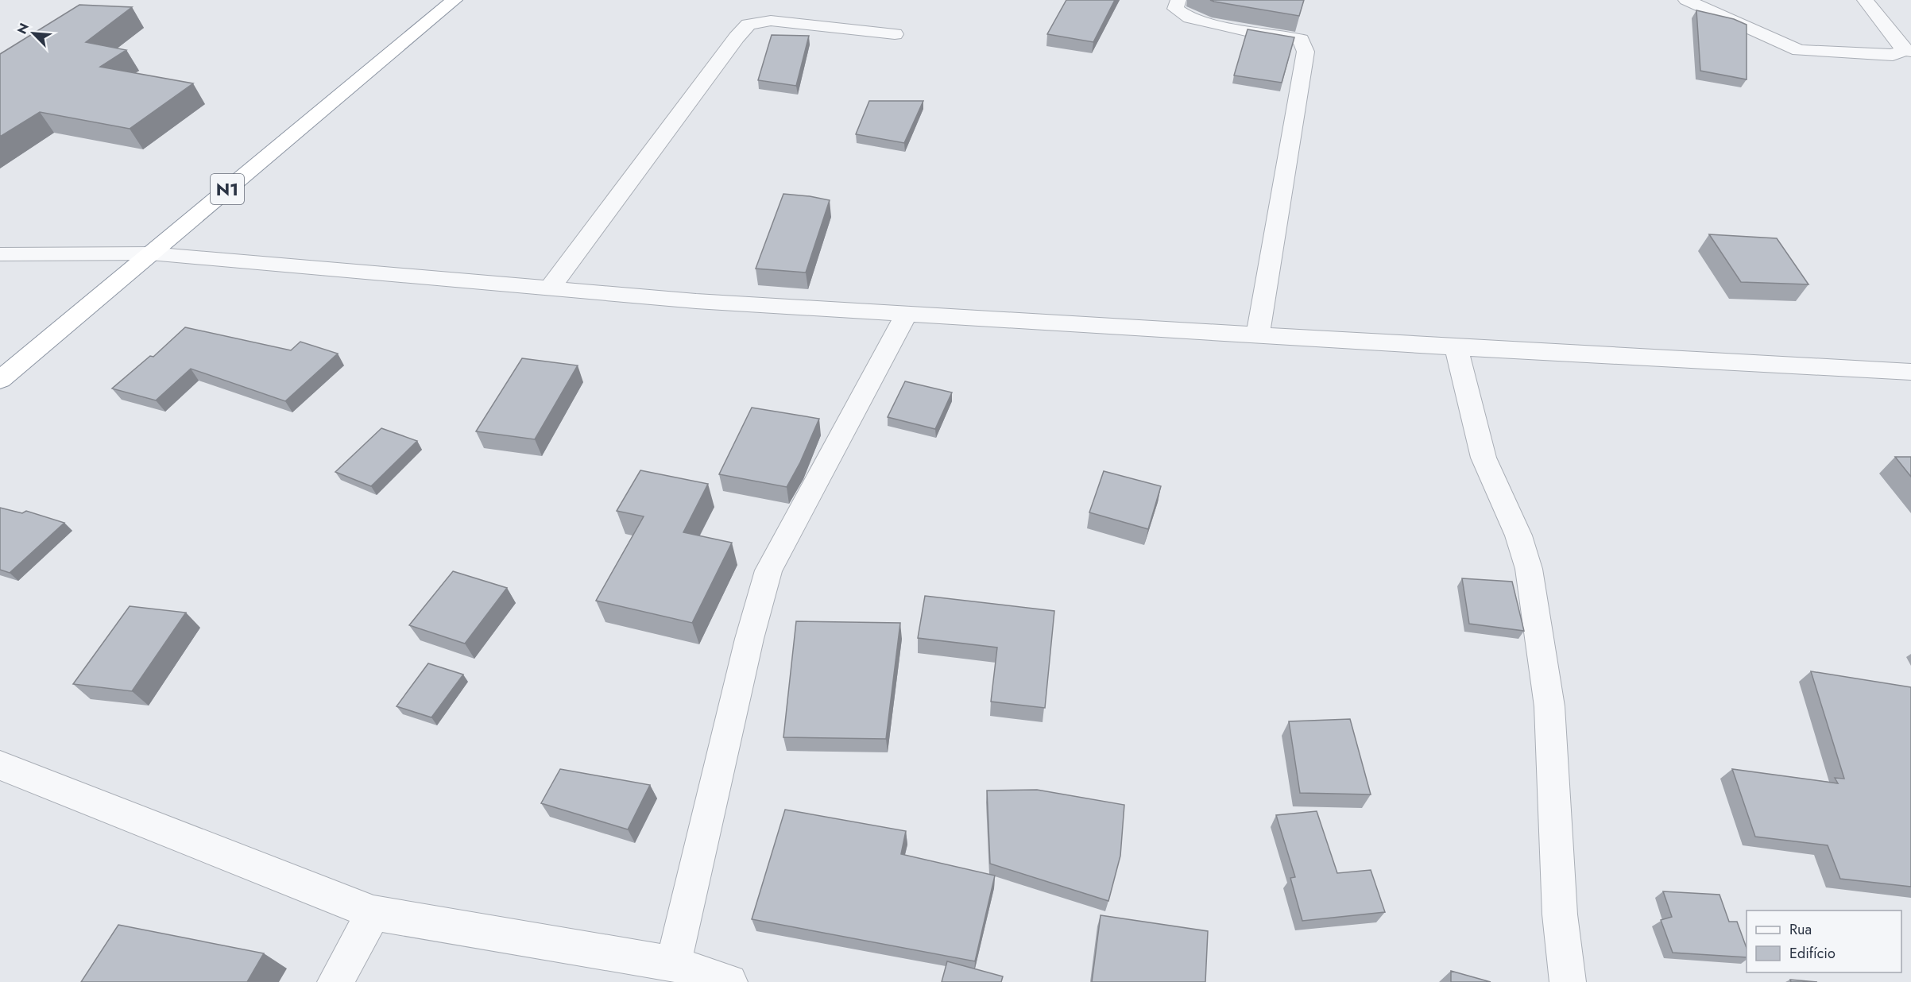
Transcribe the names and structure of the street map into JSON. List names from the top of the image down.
{
  "streets": {
    "highway": ["N1"]
  },
  "legend": ["Rua", "Edifício"],
  "north": "top left"
}
